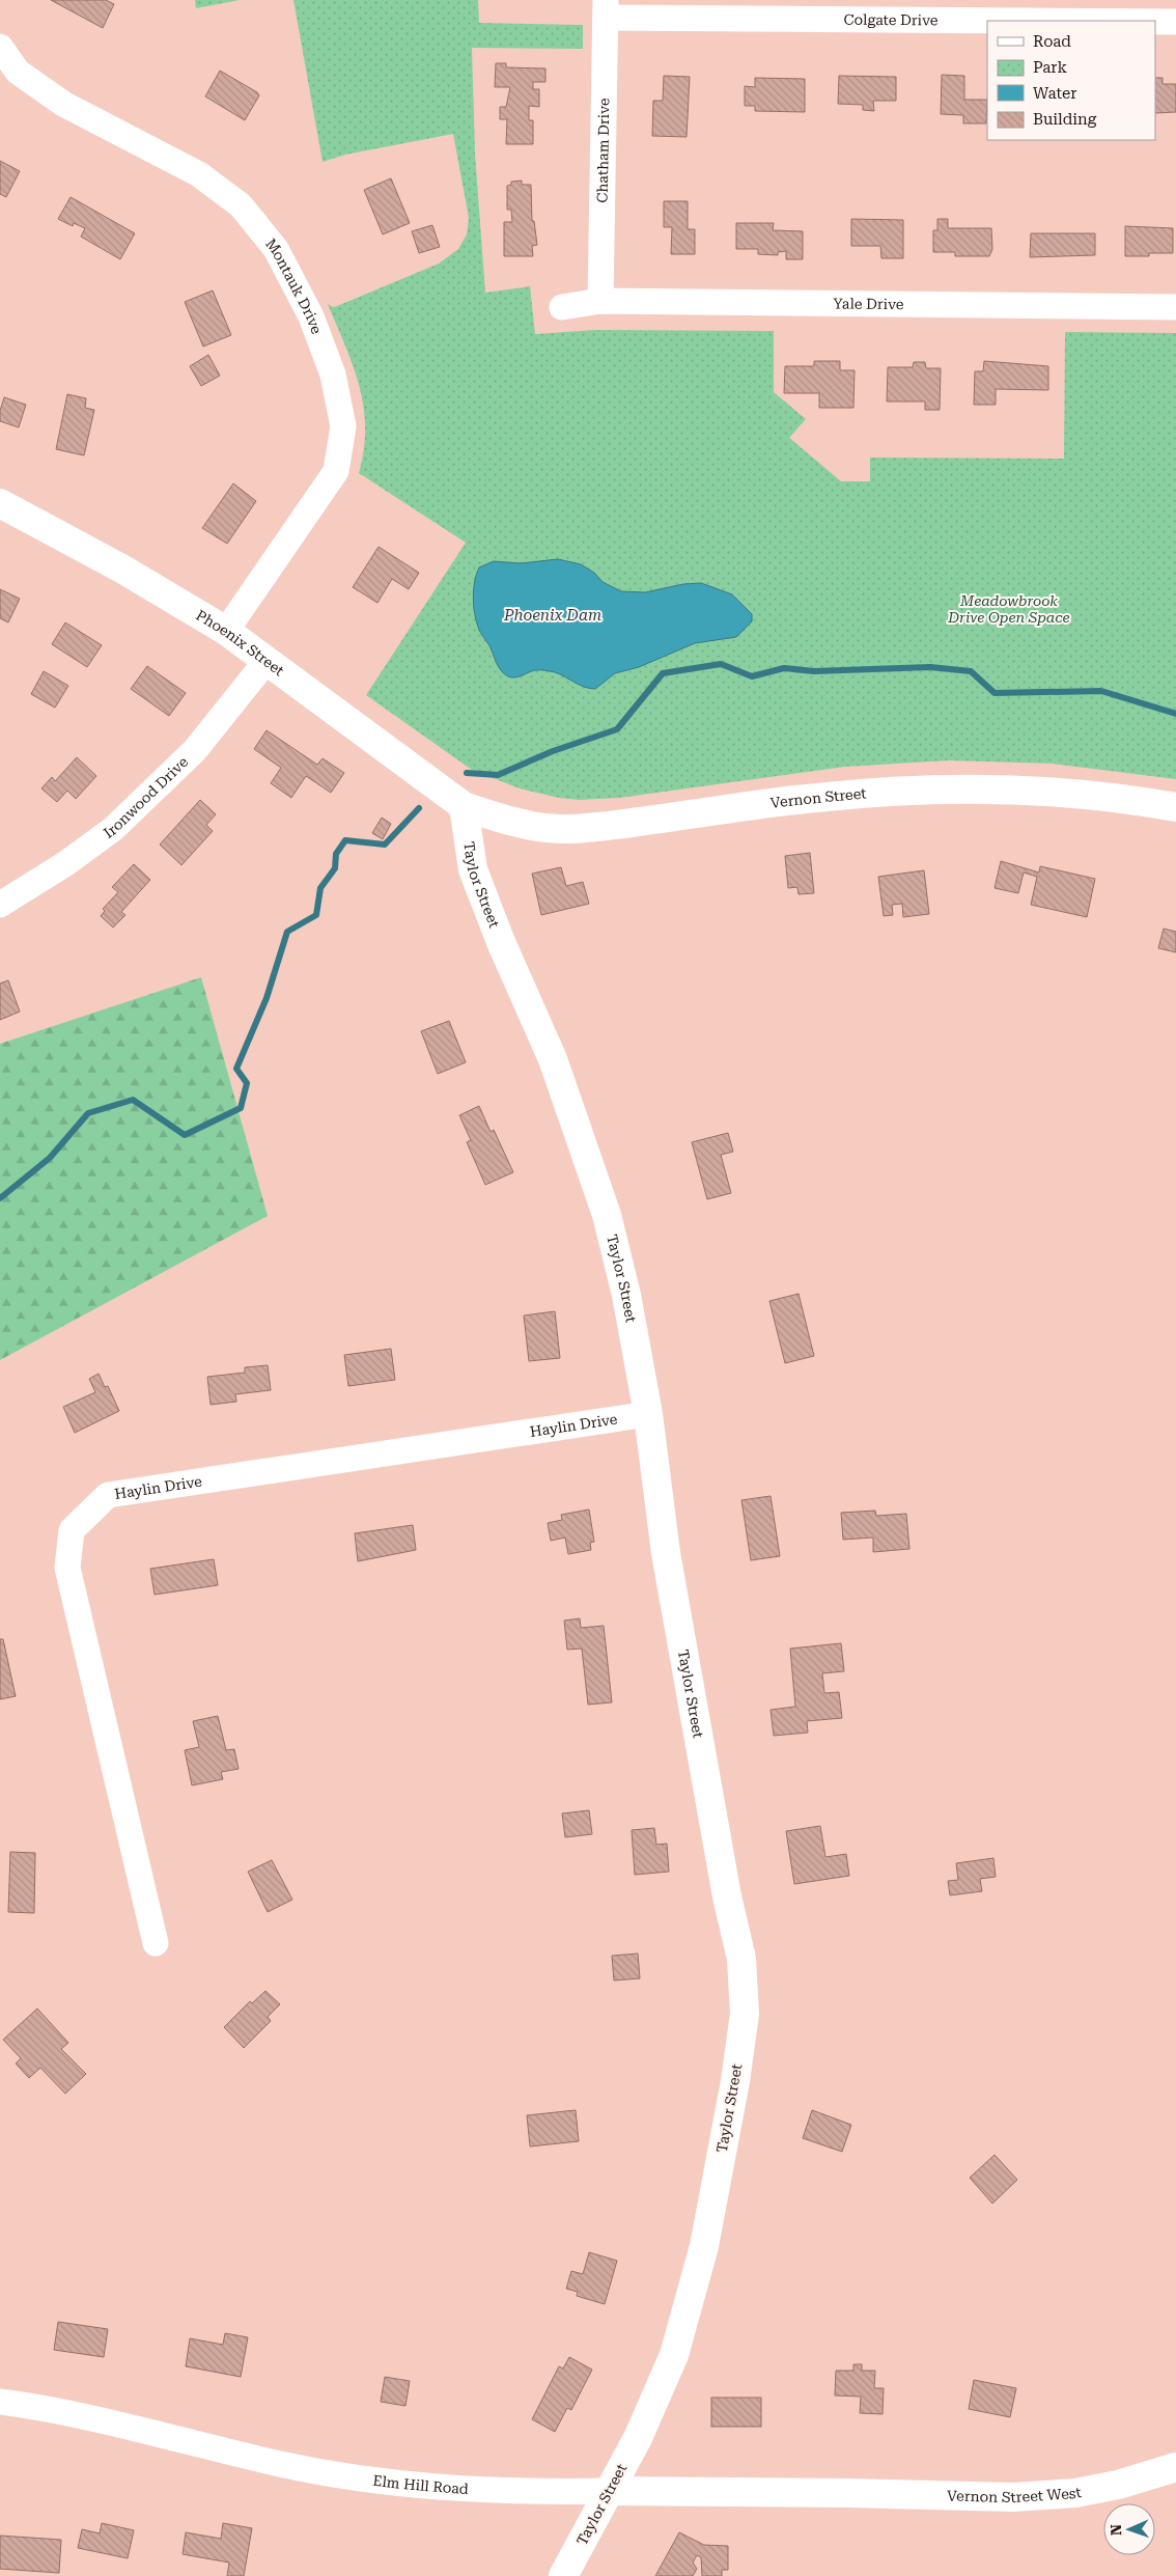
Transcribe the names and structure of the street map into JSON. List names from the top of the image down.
{
  "streets": {
    "street": [
      "Colgate Drive",
      "Chatham Drive",
      "Montauk Drive",
      "Yale Drive",
      "Phoenix Street",
      "Ironwood Drive",
      "Vernon Street",
      "Taylor Street",
      "Haylin Drive",
      "Elm Hill Road",
      "Vernon Street West"
    ]
  },
  "crossings": [
    ["Colgate Drive", "Chatham Drive"],
    ["Chatham Drive", "Yale Drive"],
    ["Montauk Drive", "Phoenix Street"],
    ["Phoenix Street", "Ironwood Drive"],
    ["Phoenix Street", "Vernon Street"],
    ["Phoenix Street", "Taylor Street"],
    ["Vernon Street", "Taylor Street"],
    ["Taylor Street", "Haylin Drive"],
    ["Taylor Street", "Elm Hill Road"],
    ["Elm Hill Road", "Vernon Street West"]
  ],
  "water": ["Phoenix Dam"],
  "parks": ["Meadowbrook Drive Open Space"],
  "legend": [
    "Road",
    "Park",
    "Water",
    "Building"
  ],
  "north": "left"
}
